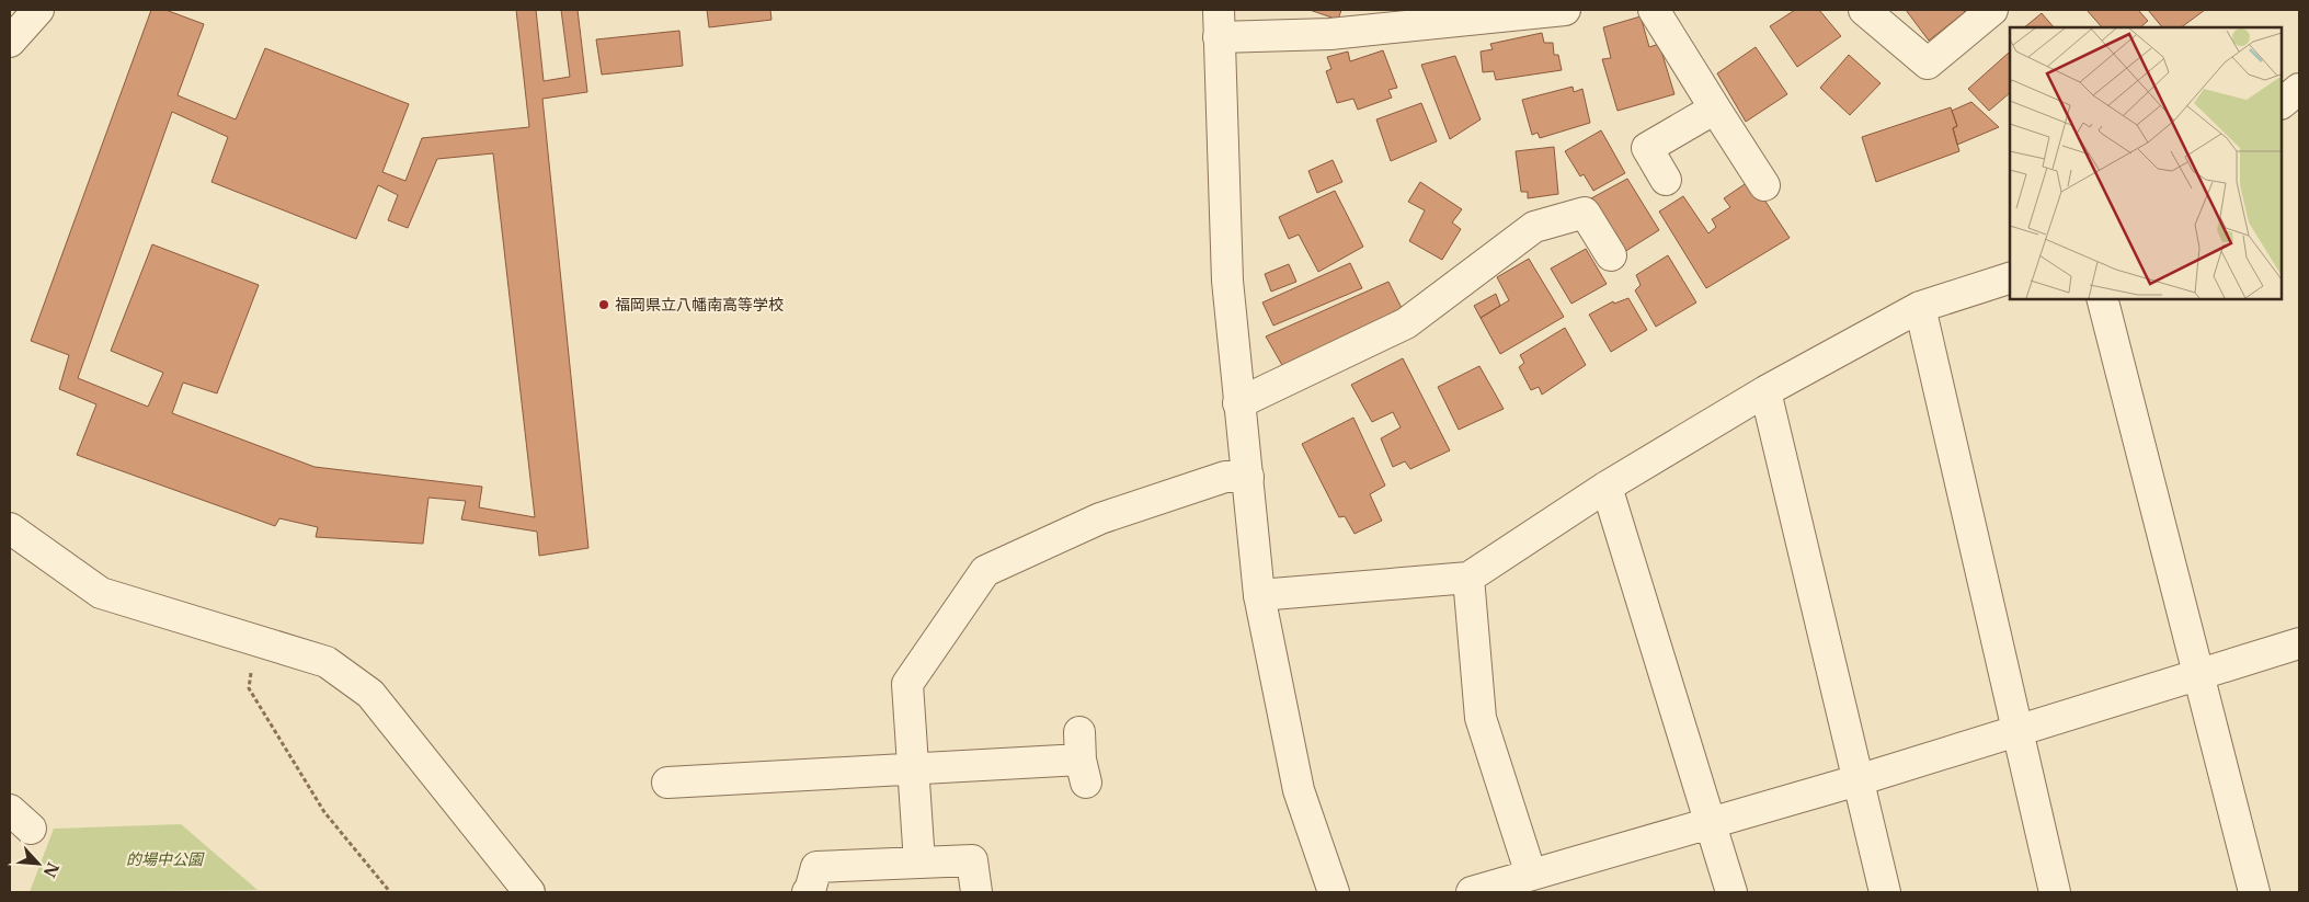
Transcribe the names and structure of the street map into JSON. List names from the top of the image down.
{
  "parks": ["的場中公園"],
  "places": ["福岡県立八幡南高等学校"],
  "north": "bottom right"
}
